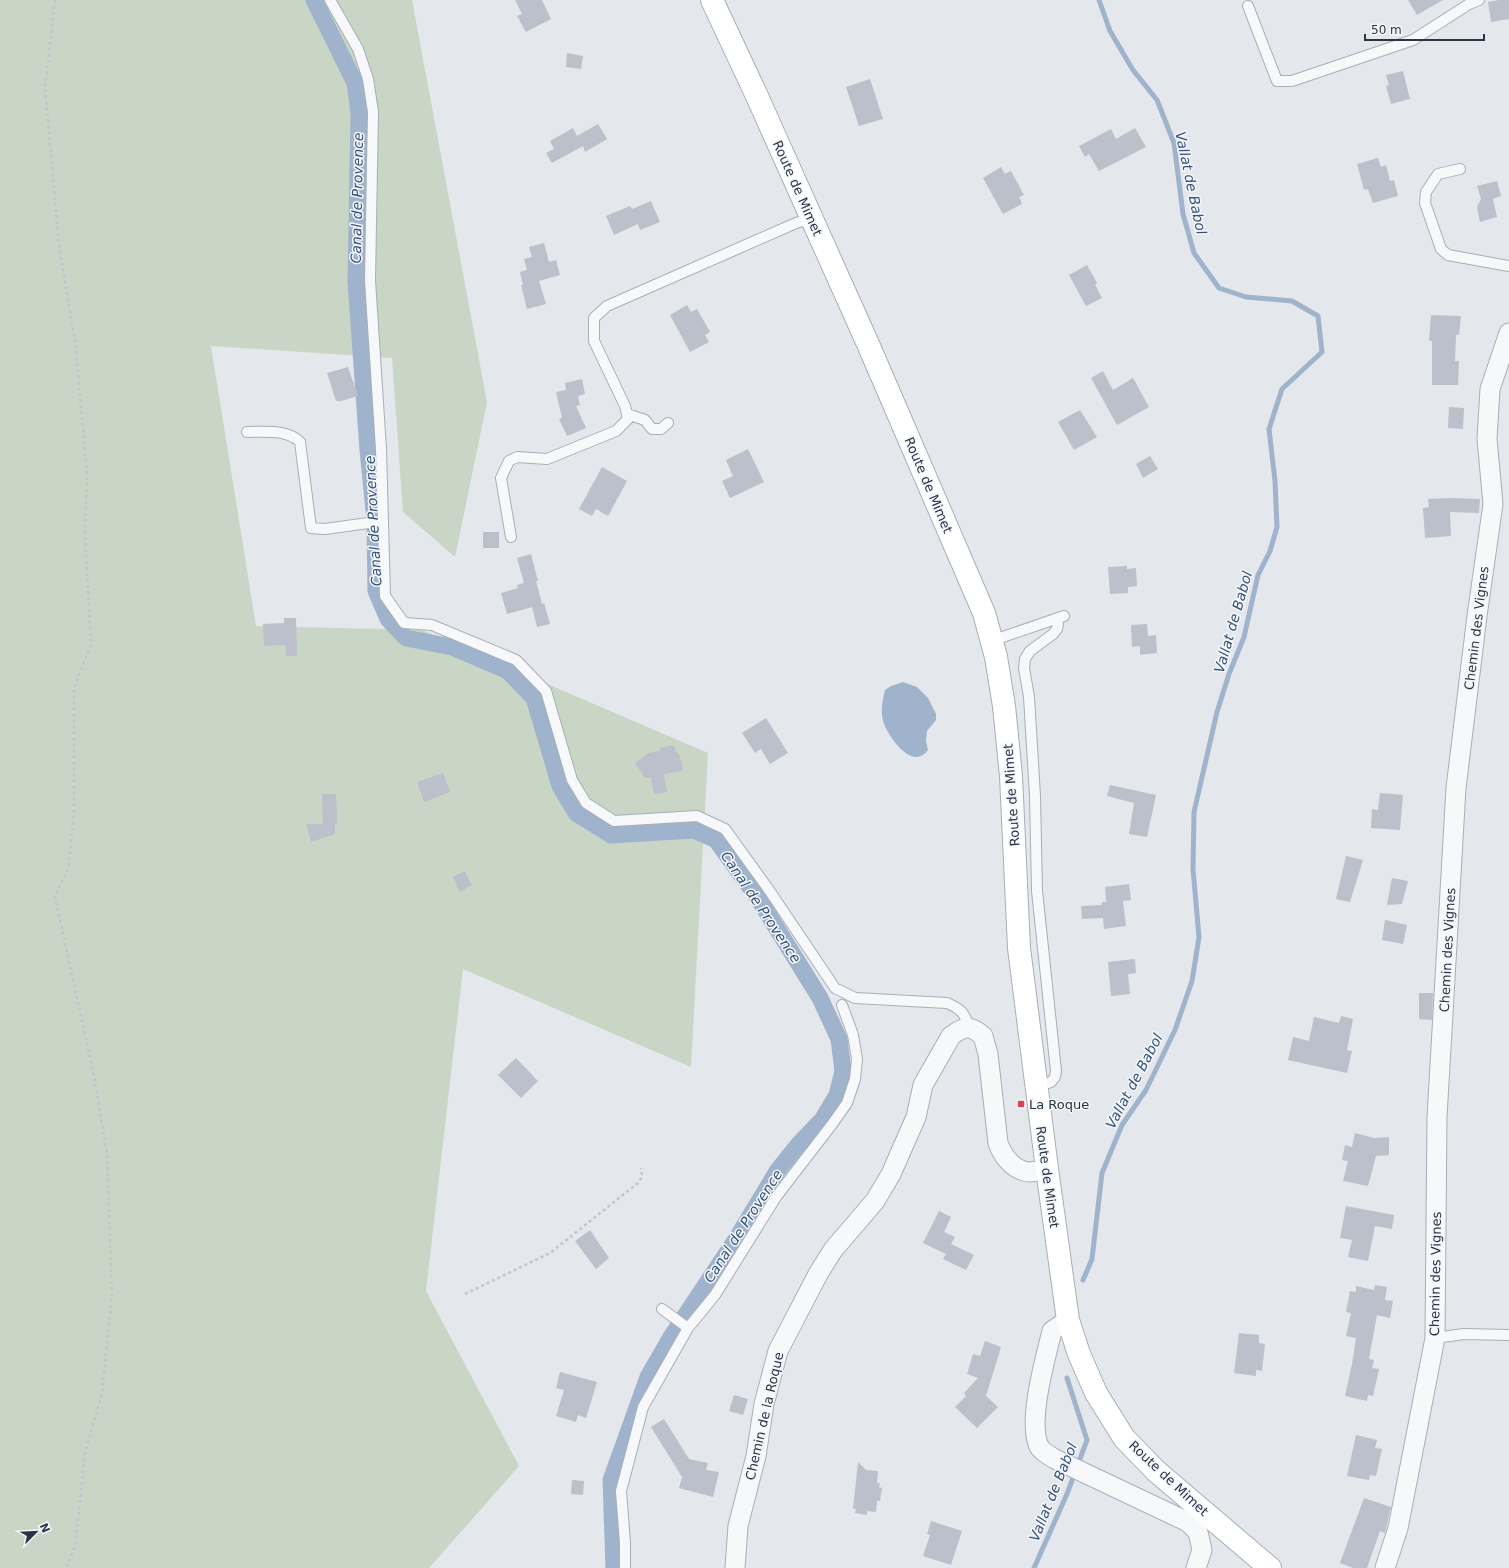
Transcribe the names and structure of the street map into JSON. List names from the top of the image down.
{
  "streets": {
    "main road": ["Route de Mimet"],
    "street": ["Chemin des Vignes", "Chemin de la Roque"]
  },
  "water": ["Vallat de Babol", "Canal de Provence"],
  "places": {
    "transit": ["La Roque"]
  },
  "scale_bar": "50 m",
  "north": "top right"
}
